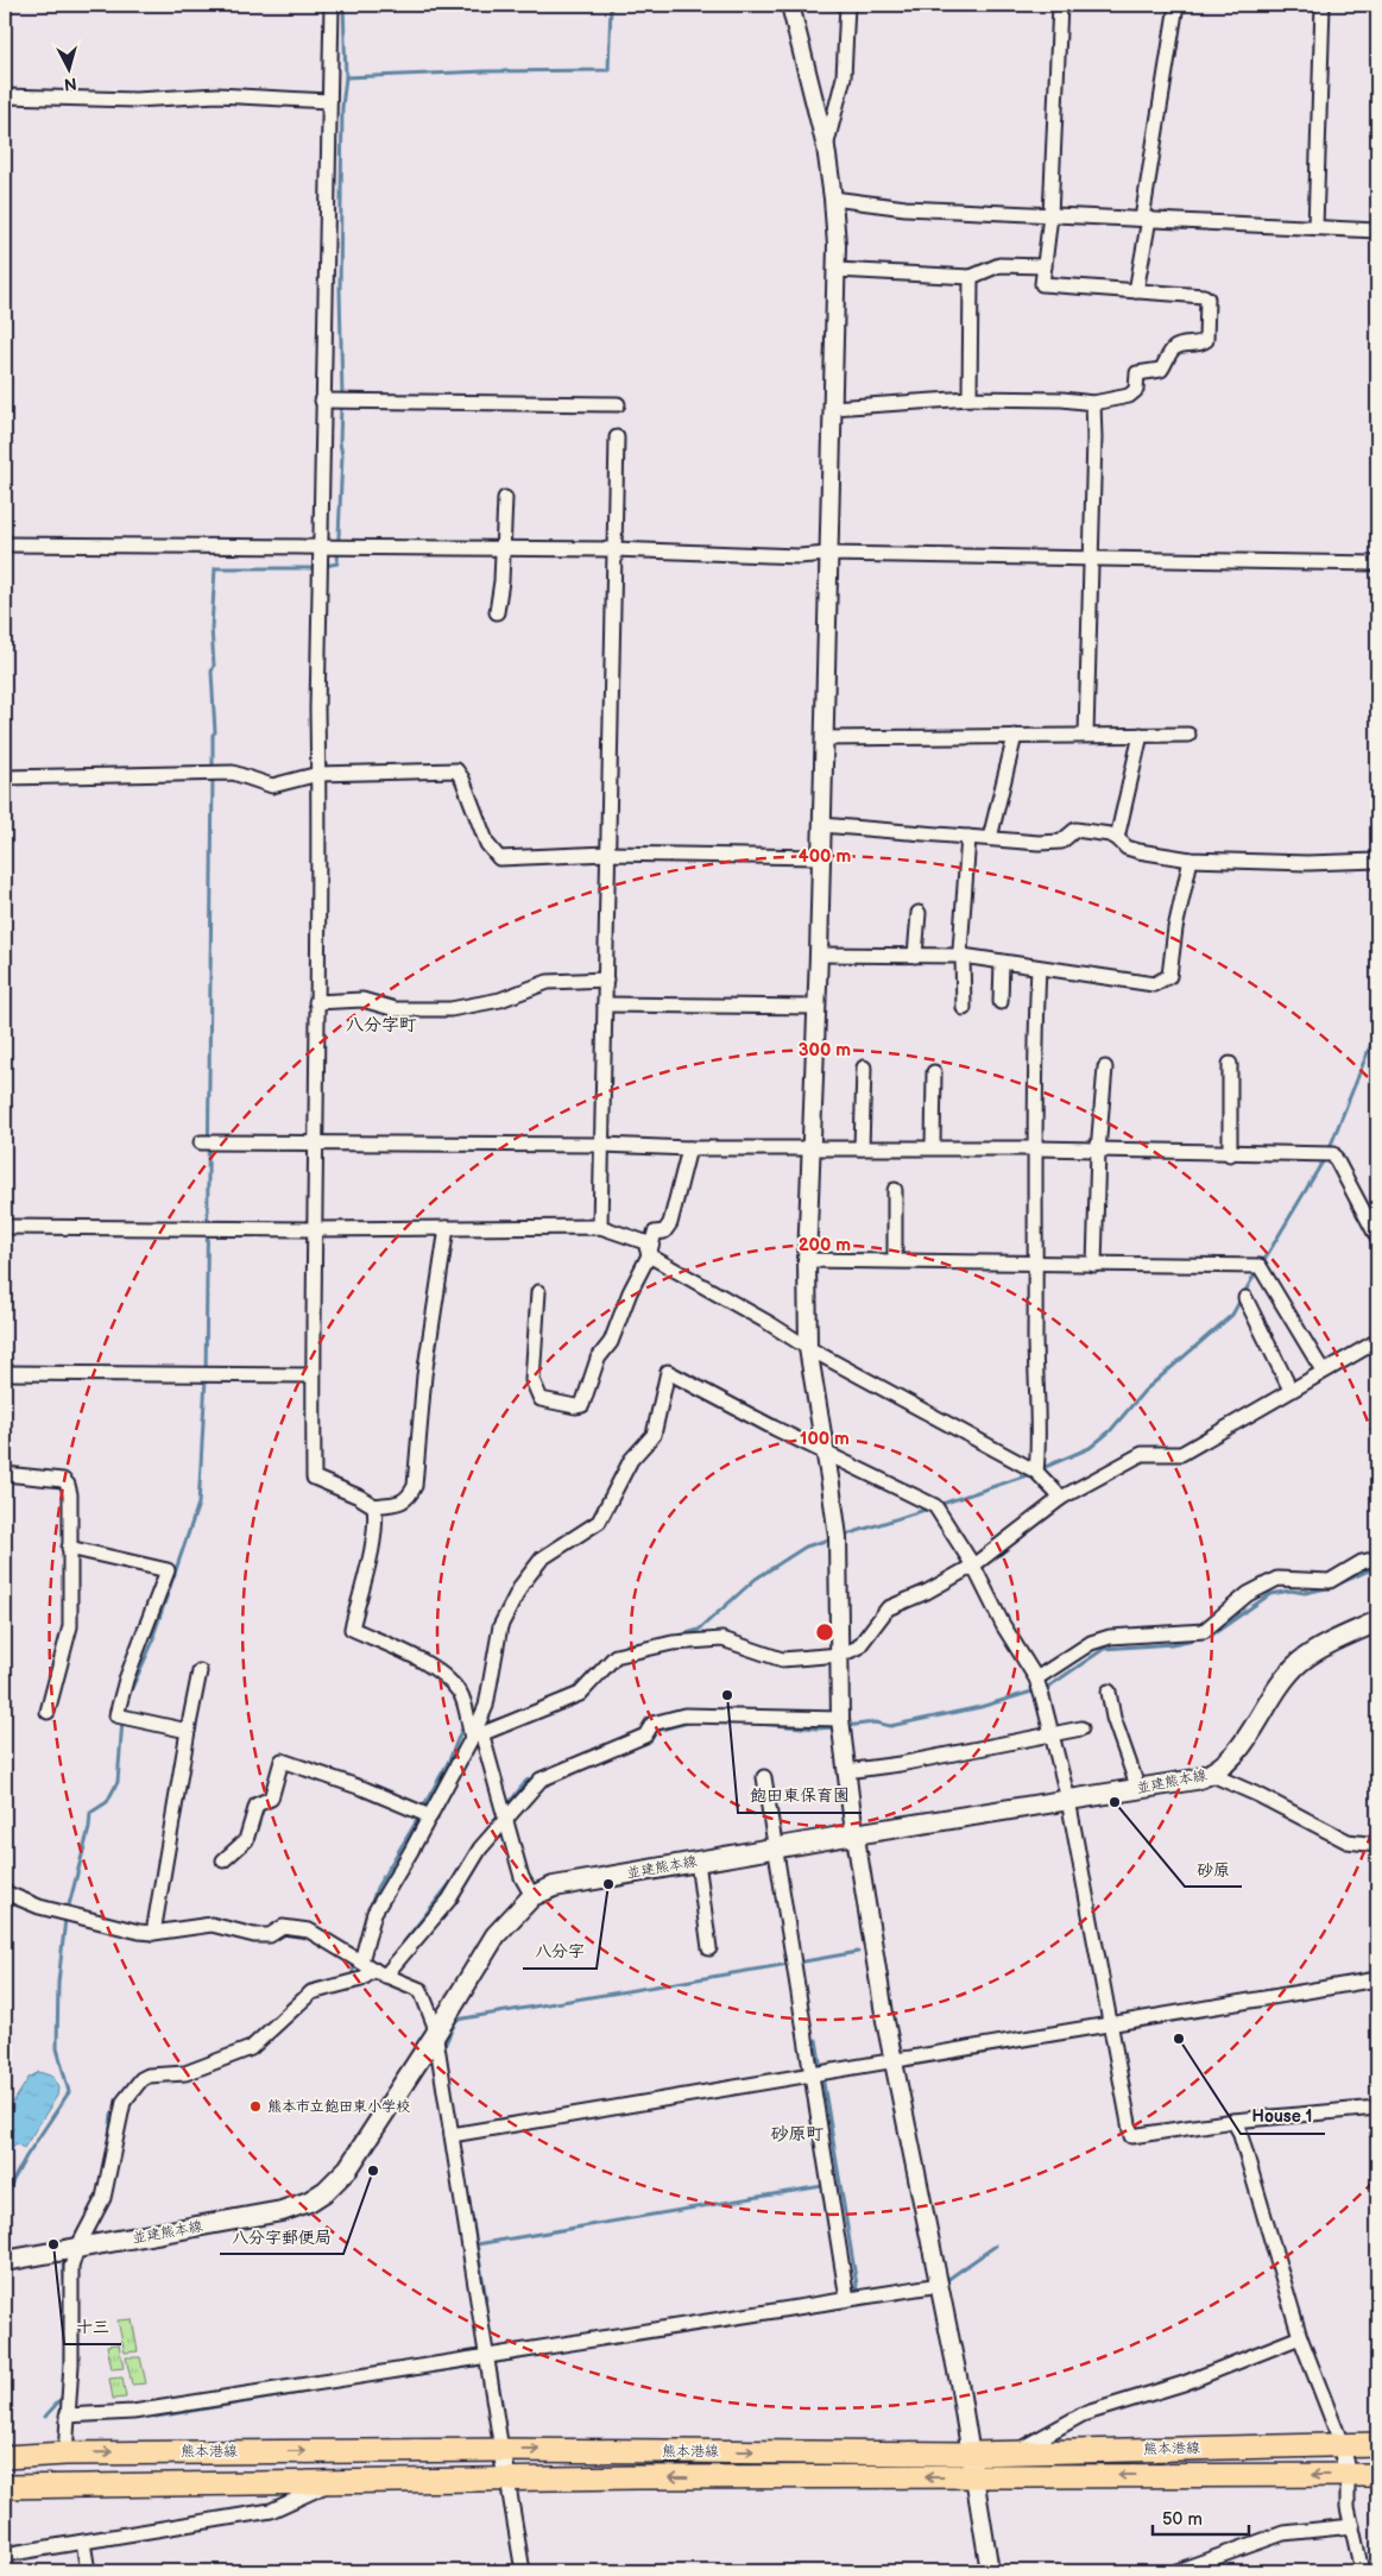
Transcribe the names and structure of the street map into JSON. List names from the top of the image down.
{
  "streets": {
    "main road": ["並建熊本線", "熊本港線"]
  },
  "districts": ["八分字町", "砂原町"],
  "places": [
    "飽田東保育園",
    "砂原",
    "八分字",
    "House 1",
    "熊本市立飽田東小学校",
    "八分字郵便局",
    "十三"
  ],
  "scale_bar": "50 m",
  "north": "bottom",
  "rings": [
    "400 m",
    "300 m",
    "200 m",
    "100 m"
  ]
}
